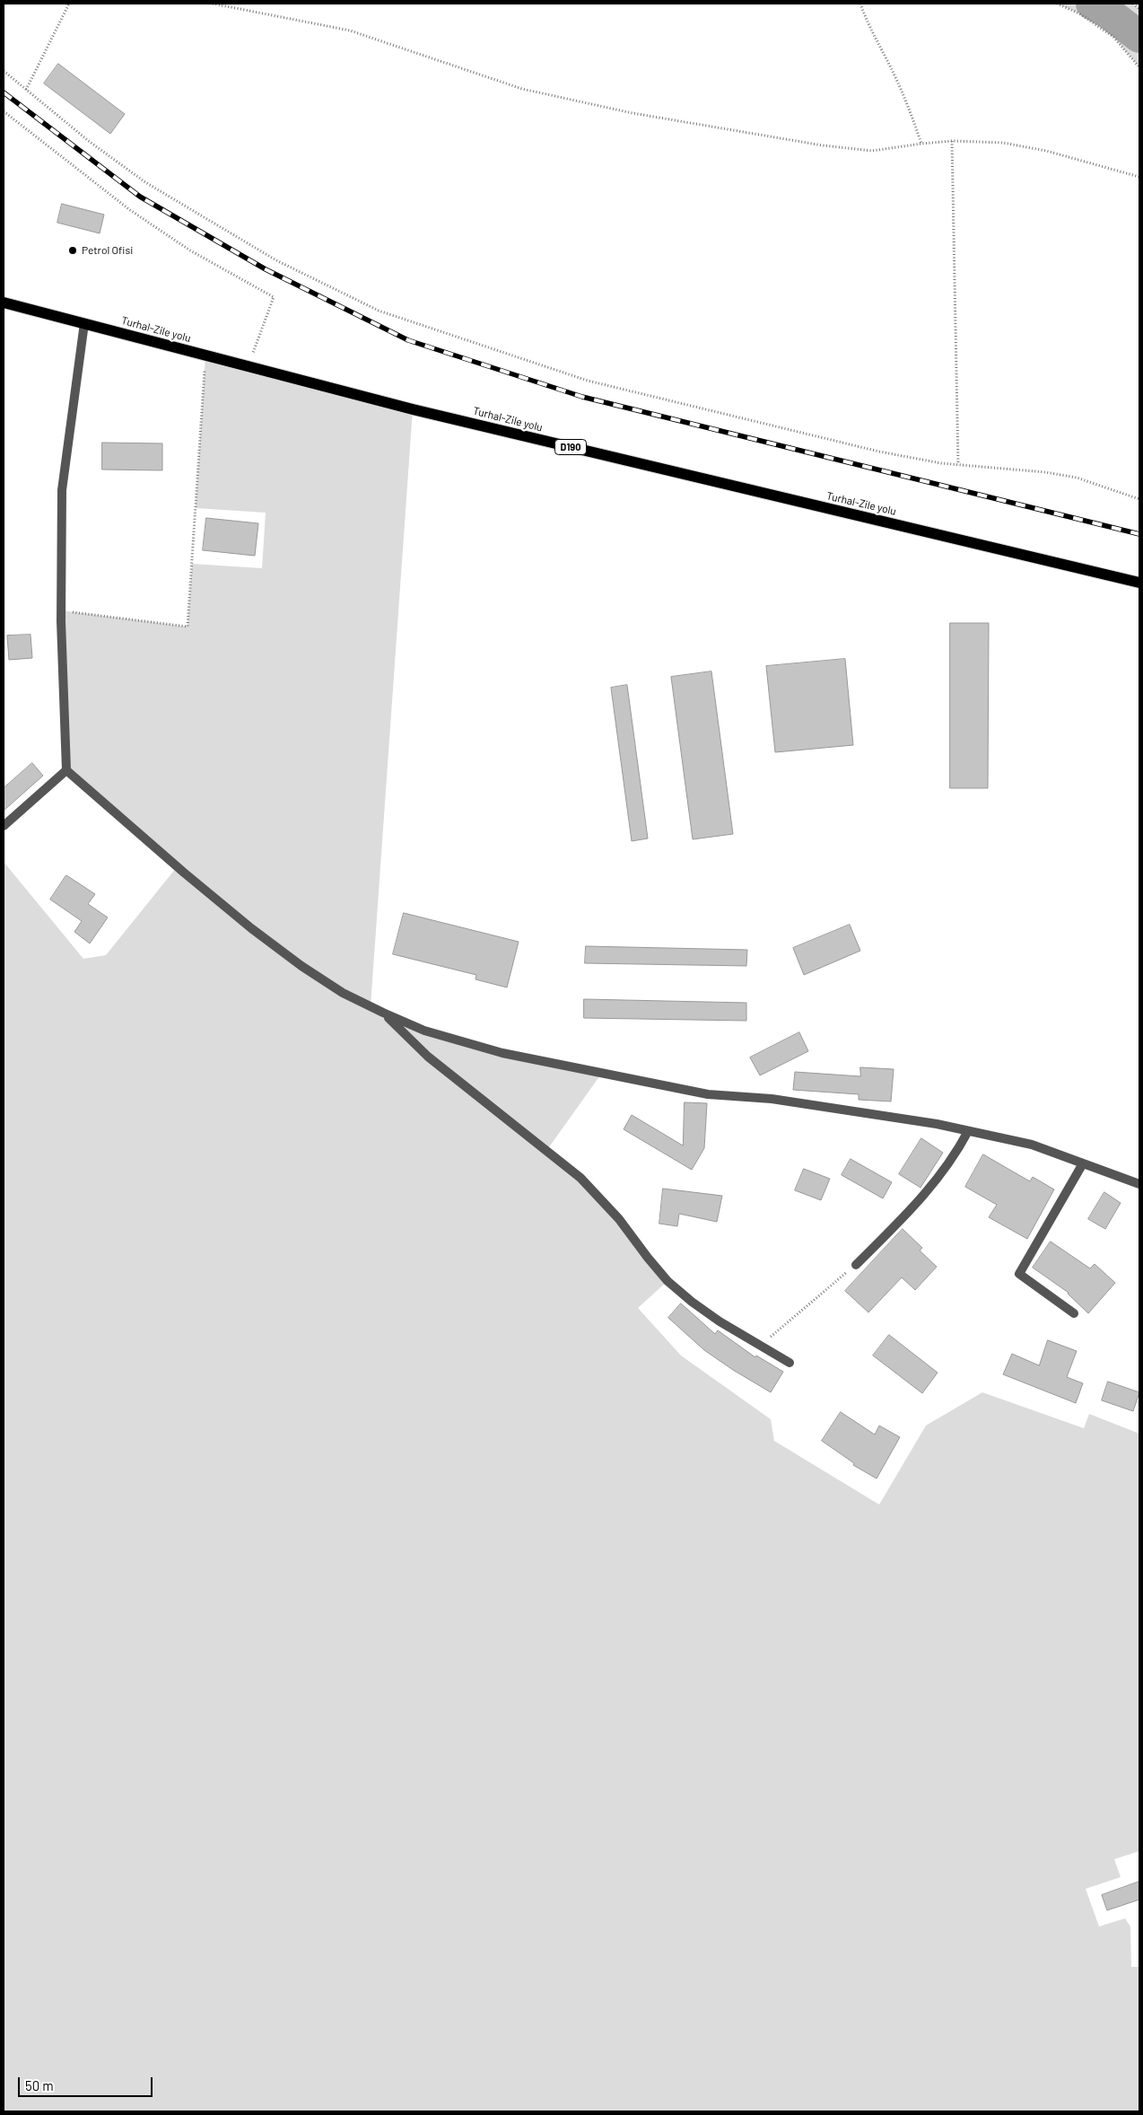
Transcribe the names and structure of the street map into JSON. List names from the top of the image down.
{
  "streets": {
    "main road": ["Turhal-Zile yolu", "D190"]
  },
  "places": ["Petrol Ofisi"],
  "scale_bar": "50 m"
}
